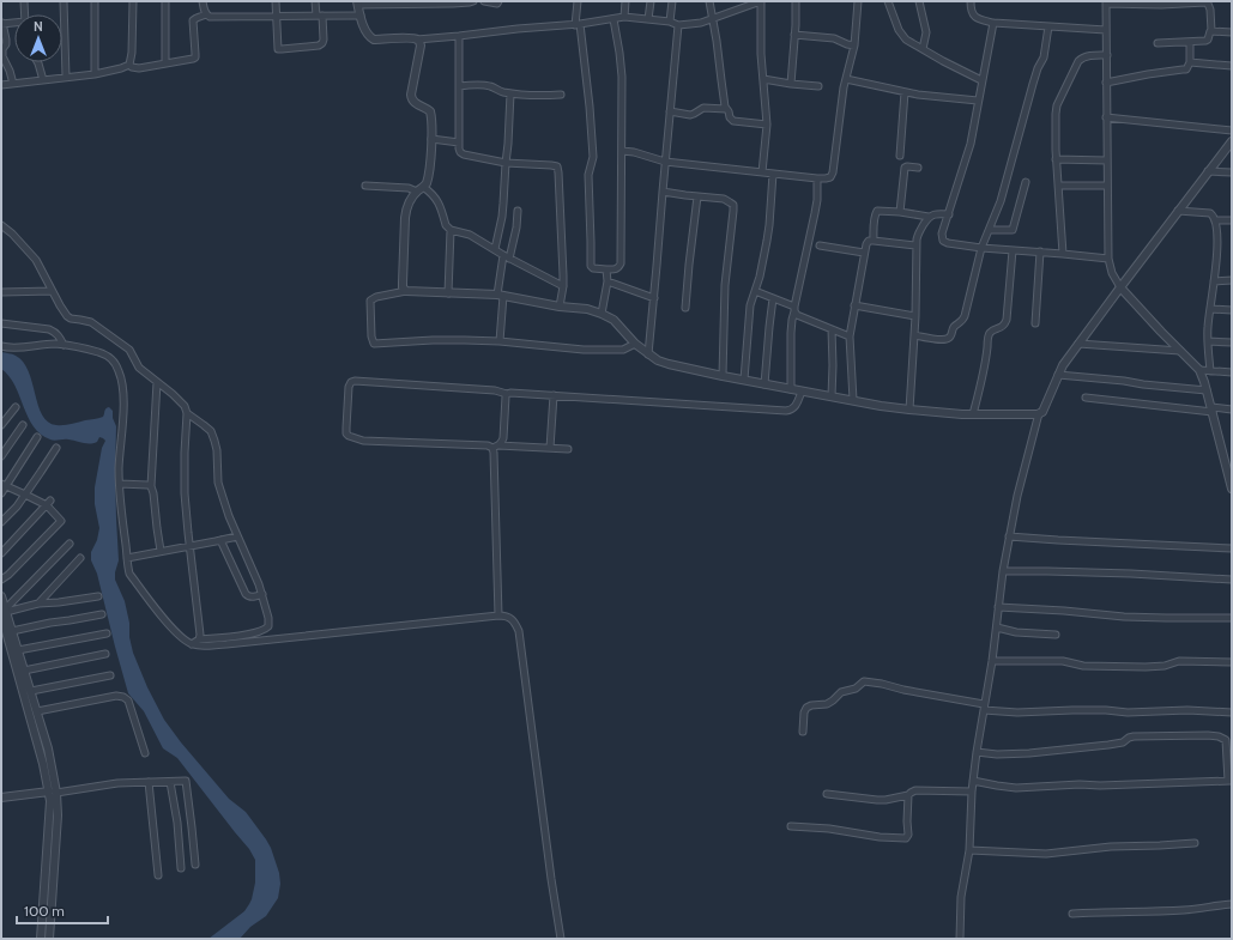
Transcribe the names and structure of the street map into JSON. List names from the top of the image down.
{
  "scale_bar": "100 m",
  "north": "top"
}
